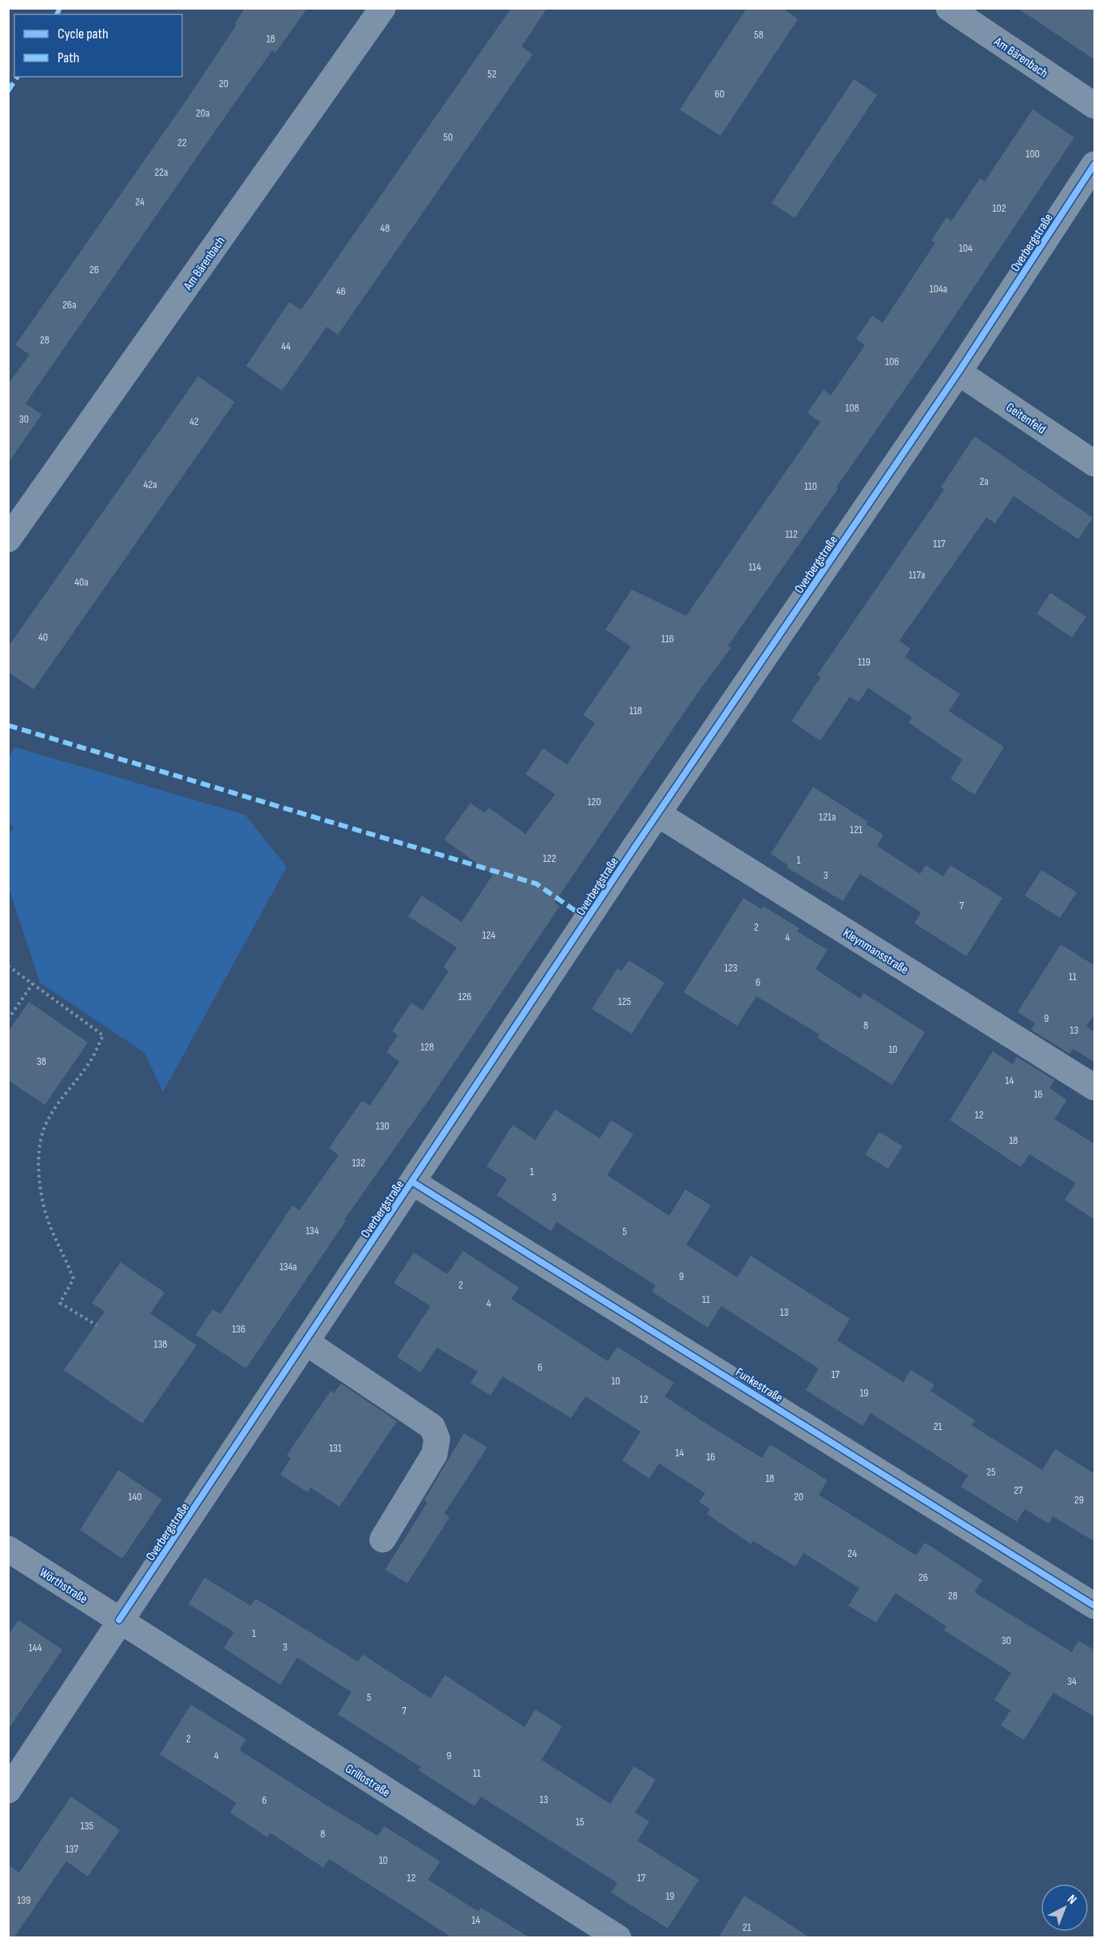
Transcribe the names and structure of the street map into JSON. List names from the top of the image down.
{
  "streets": {
    "street": [
      "Am Bärenbach",
      "Overbergstraße",
      "Geitenfeld",
      "Kleynmansstraße",
      "Funkestraße",
      "Wörthstraße",
      "Grillostraße"
    ]
  },
  "crossings": [
    ["Overbergstraße", "Geitenfeld"],
    ["Overbergstraße", "Kleynmansstraße"],
    ["Overbergstraße", "Funkestraße"],
    ["Overbergstraße", "Wörthstraße"],
    ["Overbergstraße", "Grillostraße"],
    ["Wörthstraße", "Grillostraße"]
  ],
  "house_numbers": [
    "58",
    "18",
    "52",
    "20",
    "60",
    "20a",
    "50",
    "22",
    "100",
    "22a",
    "24",
    "102",
    "48",
    "104",
    "26",
    "104a",
    "46",
    "26a",
    "28",
    "44",
    "106",
    "108",
    "30",
    "42",
    "2a",
    "42a",
    "110",
    "112",
    "117",
    "114",
    "117a",
    "40a",
    "40",
    "116",
    "119",
    "118",
    "120",
    "121a",
    "121",
    "122",
    "1",
    "3",
    "7",
    "2",
    "124",
    "4",
    "123",
    "11",
    "6",
    "126",
    "125",
    "9",
    "8",
    "13",
    "128",
    "10",
    "38",
    "14",
    "16",
    "12",
    "130",
    "18",
    "132",
    "1",
    "3",
    "134",
    "5",
    "134a",
    "9",
    "2",
    "11",
    "4",
    "13",
    "136",
    "138",
    "6",
    "17",
    "10",
    "19",
    "12",
    "21",
    "131",
    "14",
    "16",
    "25",
    "18",
    "27",
    "140",
    "20",
    "29",
    "24",
    "26",
    "28",
    "1",
    "30",
    "3",
    "144",
    "34",
    "5",
    "7",
    "2",
    "4",
    "9",
    "11",
    "13",
    "6",
    "15",
    "135",
    "8",
    "137",
    "10",
    "12",
    "17",
    "19",
    "139",
    "14",
    "21"
  ],
  "legend": ["Cycle path", "Path"],
  "north": "top right"
}
